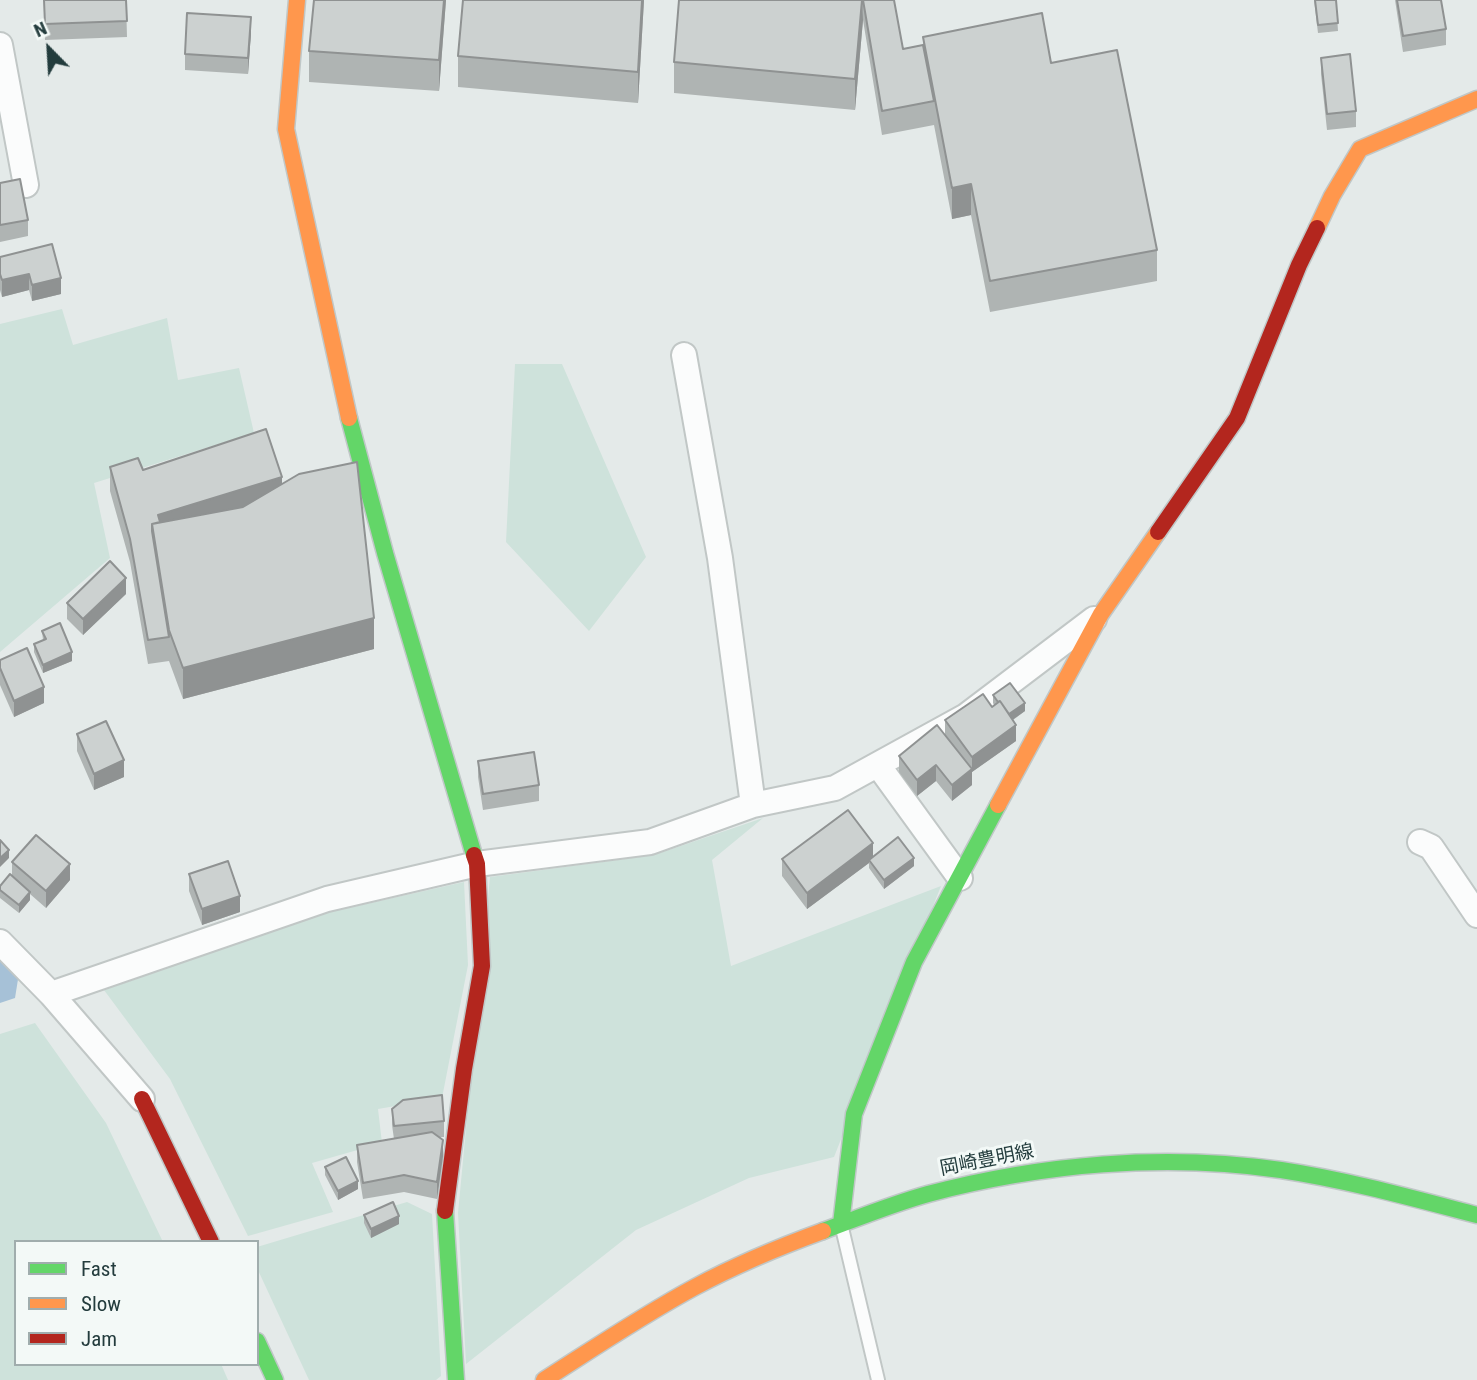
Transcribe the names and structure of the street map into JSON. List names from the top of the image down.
{
  "streets": {
    "street": ["岡崎豊明線"]
  },
  "legend": ["Fast", "Slow", "Jam"],
  "north": "top left"
}
